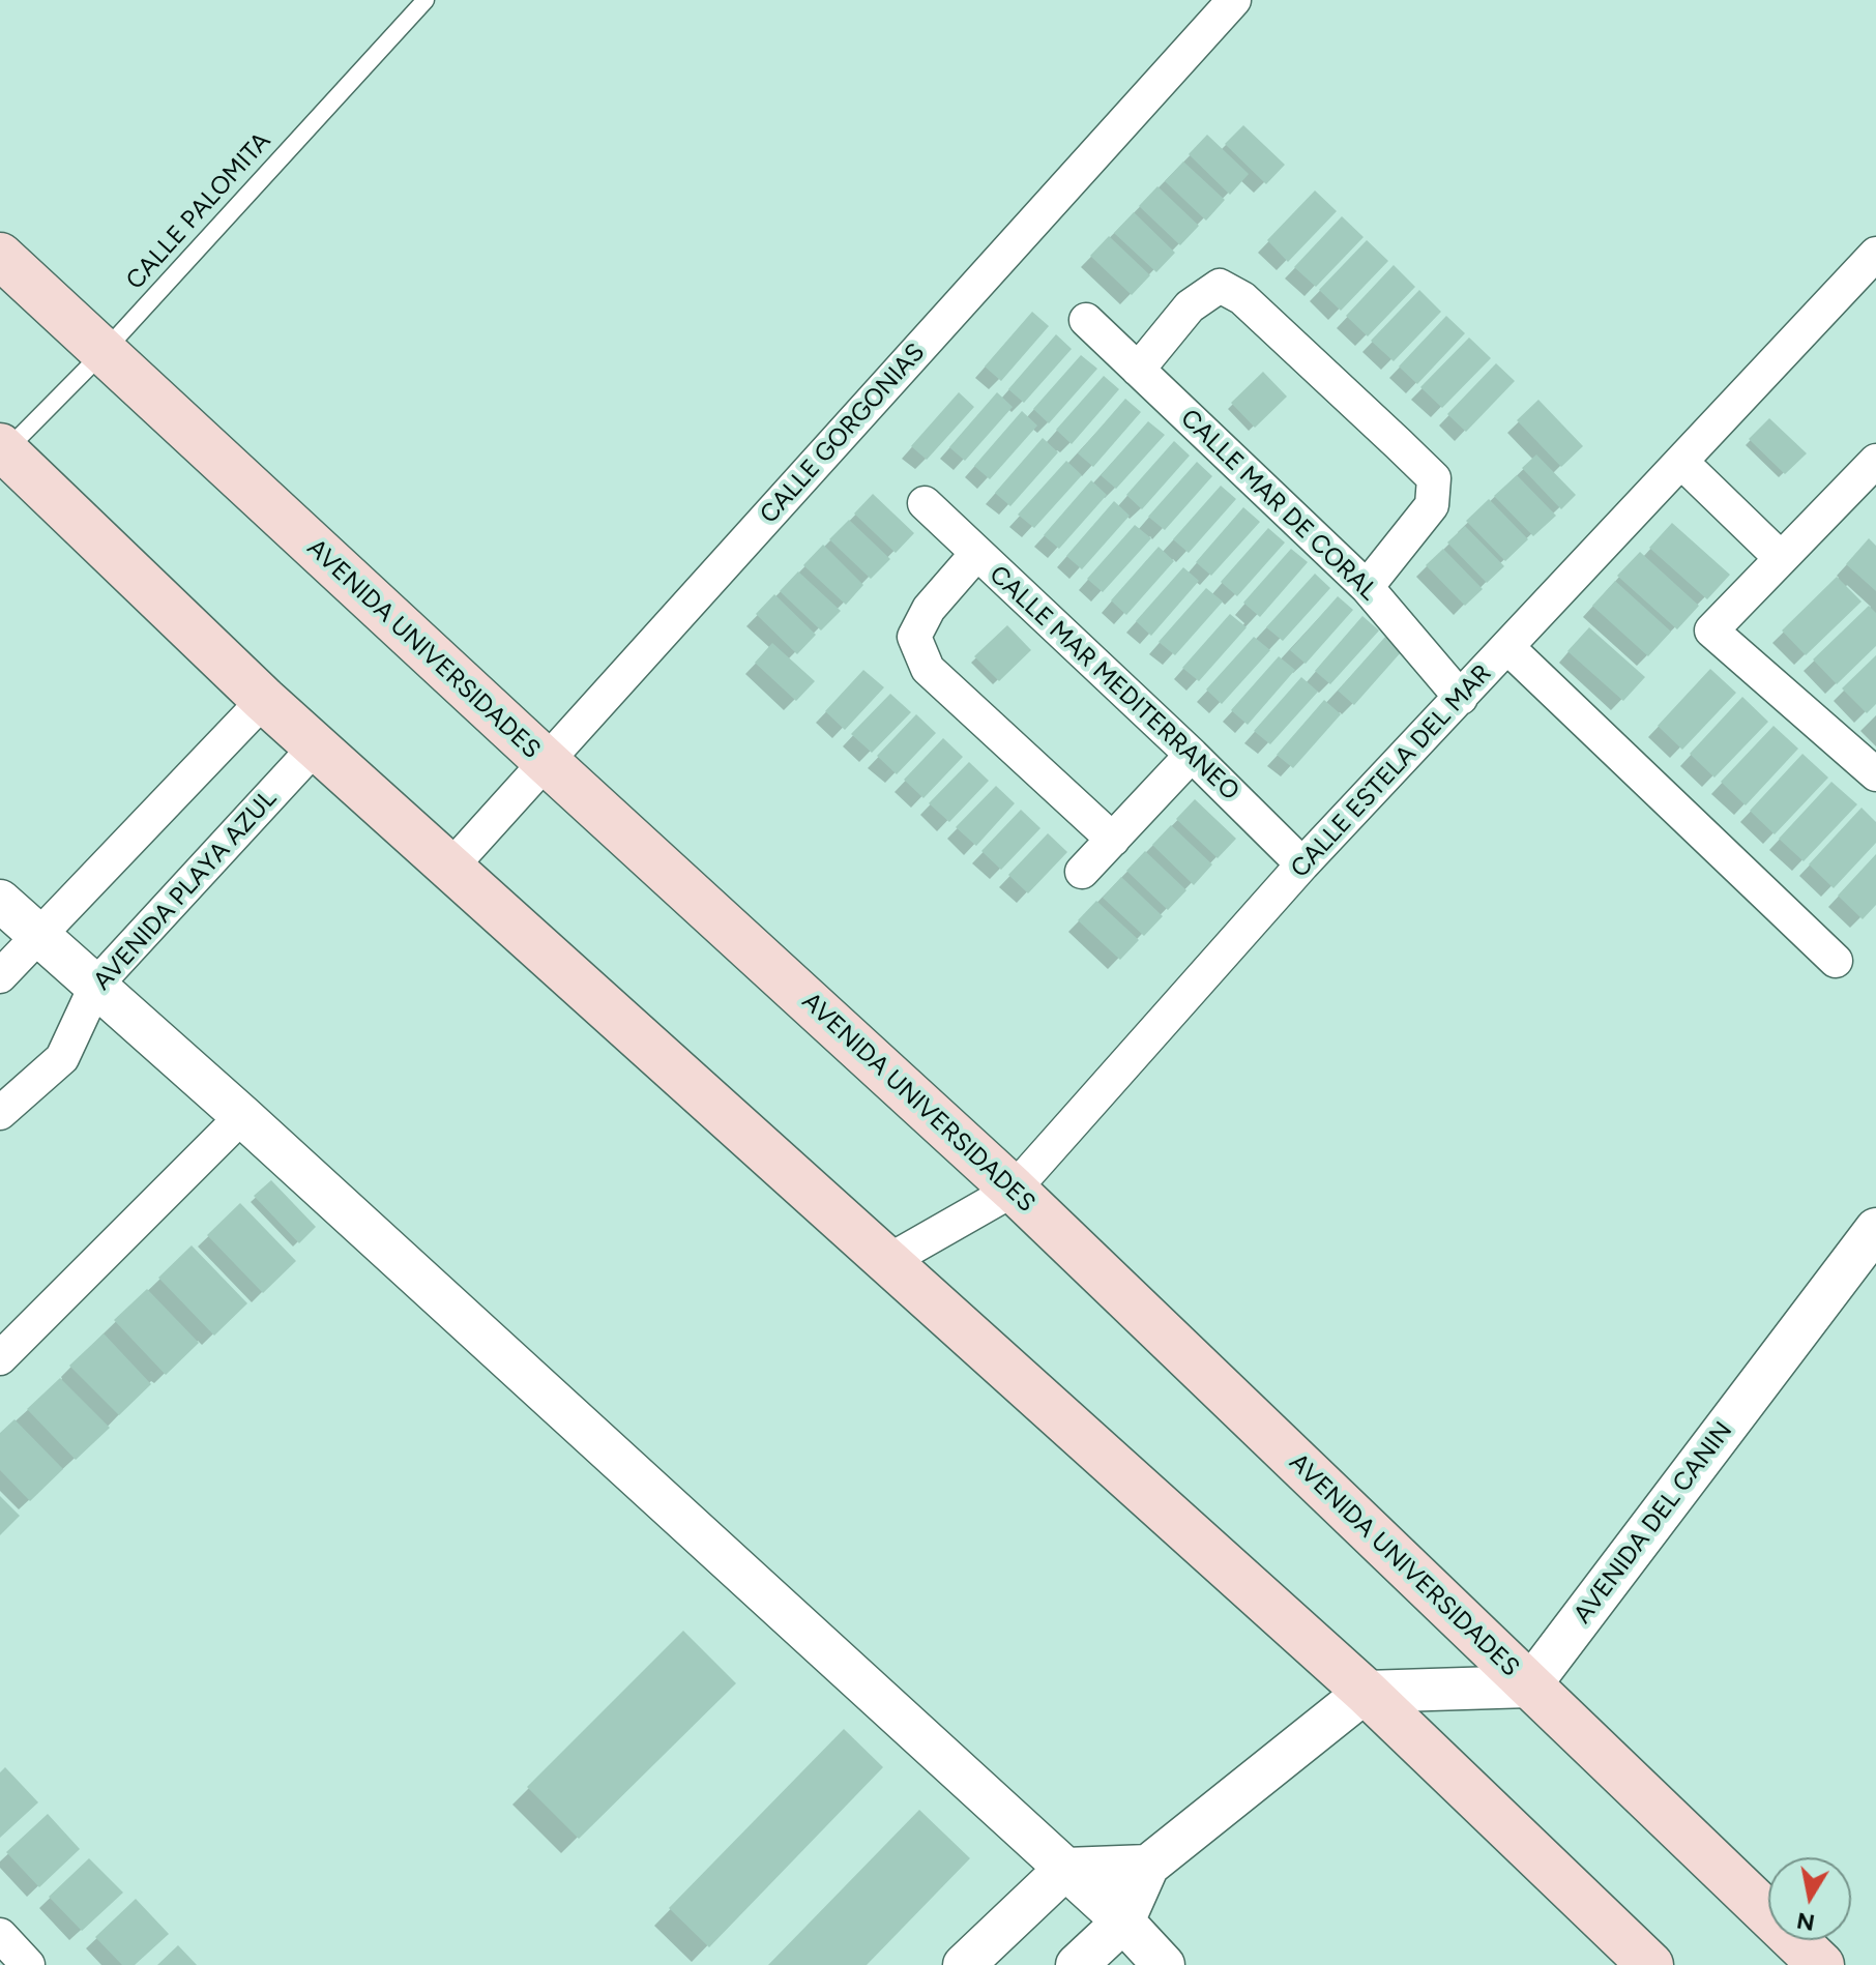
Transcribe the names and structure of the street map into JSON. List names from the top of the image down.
{
  "streets": {
    "main road": ["AVENIDA UNIVERSIDADES"],
    "street": [
      "CALLE GORGONIAS",
      "CALLE MAR DE CORAL",
      "CALLE MAR MEDITERRANEO",
      "CALLE ESTELA DEL MAR",
      "AVENIDA PLAYA AZUL",
      "AVENIDA DEL CANIN"
    ],
    "lane": ["CALLE PALOMITA"]
  },
  "crossings": [
    ["CALLE PALOMITA", "AVENIDA UNIVERSIDADES"],
    ["CALLE GORGONIAS", "AVENIDA UNIVERSIDADES"],
    ["CALLE MAR DE CORAL", "CALLE ESTELA DEL MAR"],
    ["AVENIDA UNIVERSIDADES", "CALLE ESTELA DEL MAR"],
    ["AVENIDA UNIVERSIDADES", "AVENIDA DEL CANIN"],
    ["CALLE MAR MEDITERRANEO", "CALLE ESTELA DEL MAR"]
  ],
  "north": "bottom"
}
